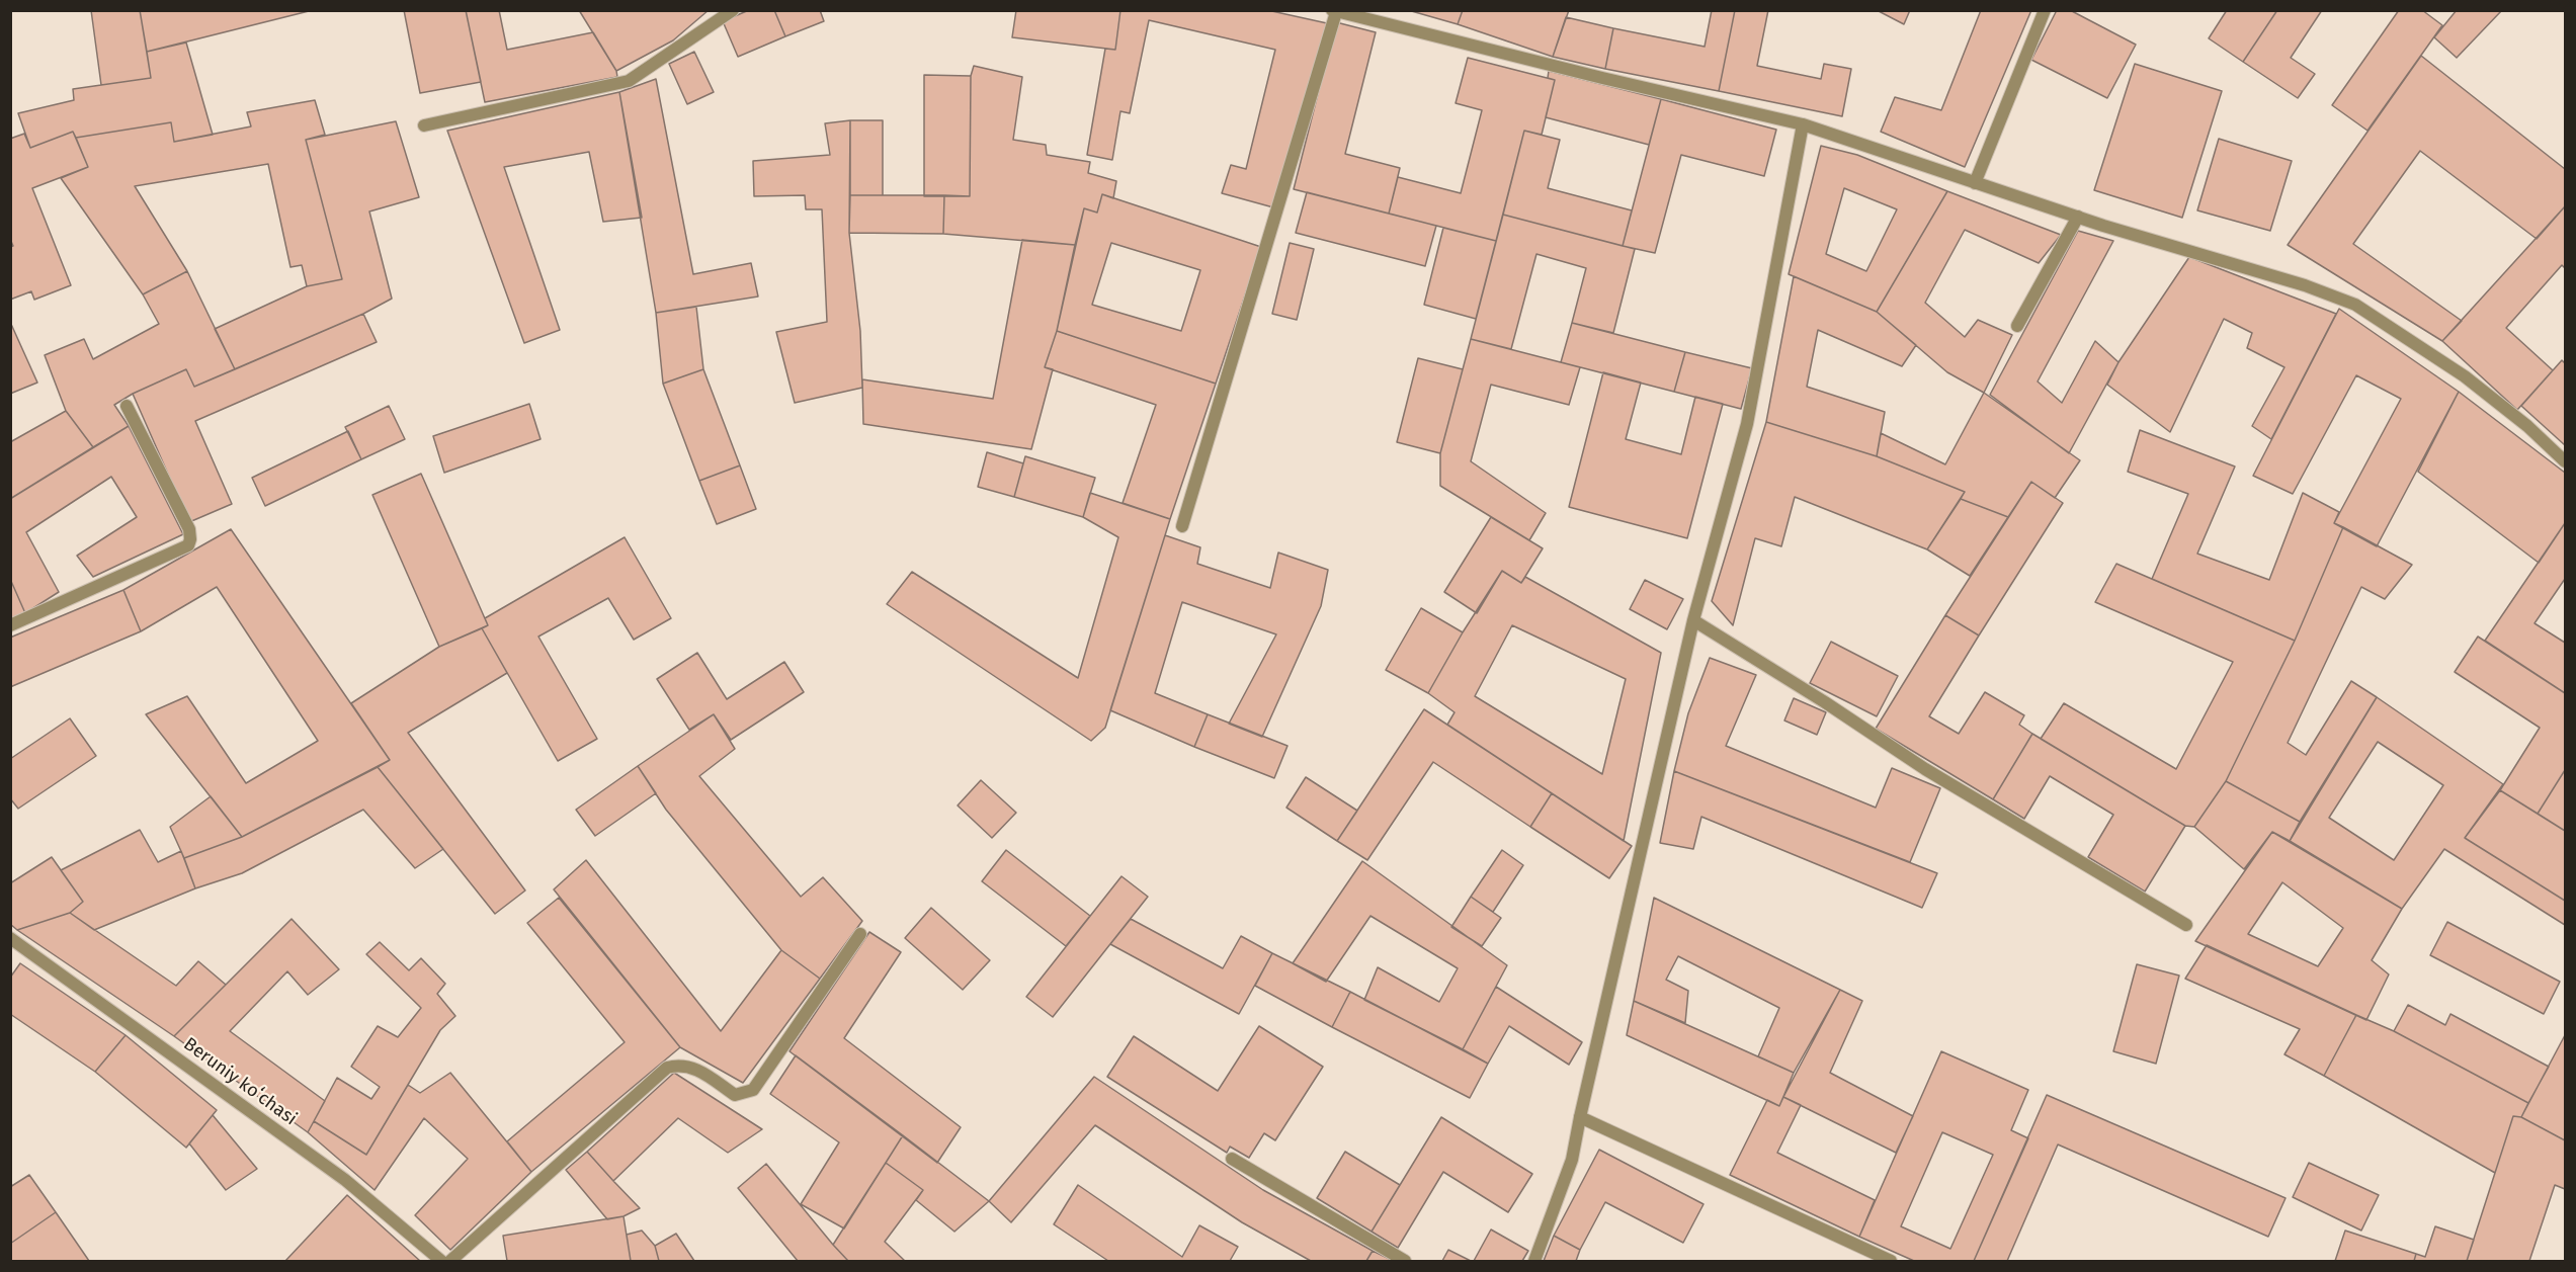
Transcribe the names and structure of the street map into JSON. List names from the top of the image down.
{
  "streets": {
    "street": ["Beruniy koʻchasi"]
  }
}
